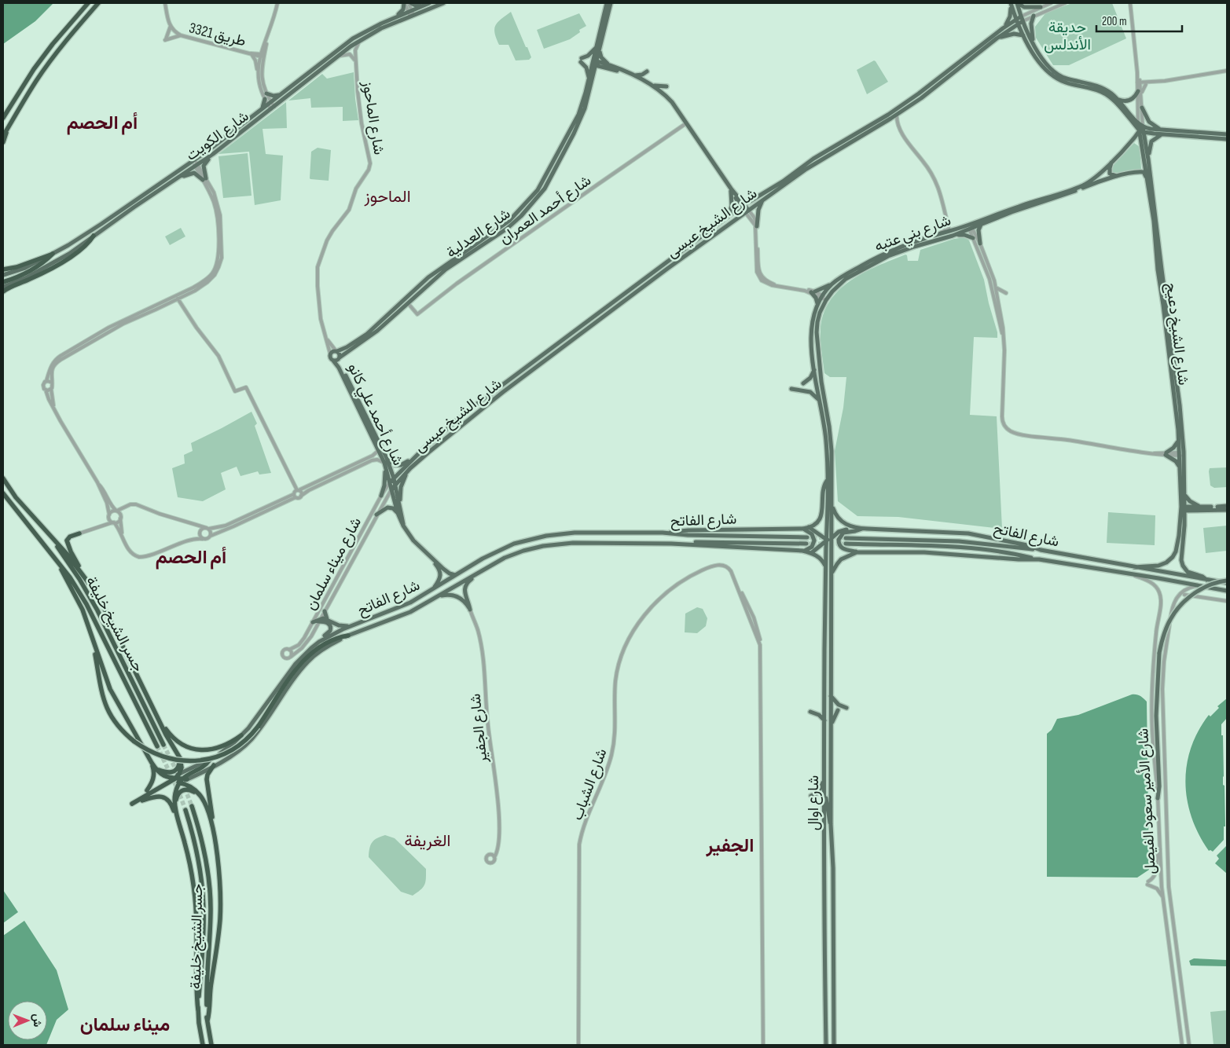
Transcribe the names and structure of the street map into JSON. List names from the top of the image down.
{
  "streets": {
    "highway": ["جسر الشيخ خليفة"],
    "main road": [
      "شارع الكويت",
      "شارع الشيخ عيسى",
      "شارع العدلية",
      "شارع بني عتبه",
      "شارع الشيخ دعيج",
      "شارع أحمد علي كانو",
      "شارع الفاتح",
      "شارع اوال"
    ],
    "street": [
      "طريق 3321",
      "شارع الماحوز",
      "شارع أحمد العمران",
      "شارع ميناء سلمان",
      "شارع الجفير",
      "شارع الشباب",
      "شارع الأمير سعود الفيصل"
    ]
  },
  "crossings": [
    ["شارع الماحوز", "شارع الكويت"],
    ["شارع الماحوز", "شارع أحمد علي كانو"],
    ["شارع أحمد العمران", "شارع العدلية"],
    ["شارع الشيخ عيسى", "شارع أحمد علي كانو"],
    ["شارع الشيخ عيسى", "شارع ميناء سلمان"],
    ["شارع العدلية", "شارع أحمد علي كانو"],
    ["شارع بني عتبه", "شارع الشيخ دعيج"],
    ["شارع بني عتبه", "شارع الفاتح"],
    ["شارع بني عتبه", "شارع اوال"],
    ["شارع الشيخ دعيج", "شارع الفاتح"],
    ["شارع أحمد علي كانو", "شارع ميناء سلمان"],
    ["شارع الفاتح", "شارع الأمير سعود الفيصل"],
    ["شارع الفاتح", "شارع اوال"]
  ],
  "districts": [
    "أم الحصم",
    "الماحوز",
    "أم الحصم",
    "الغريفة",
    "الجفير",
    "ميناء سلمان"
  ],
  "parks": ["حديقة الأندلس"],
  "scale_bar": "200 m",
  "north": "right"
}
